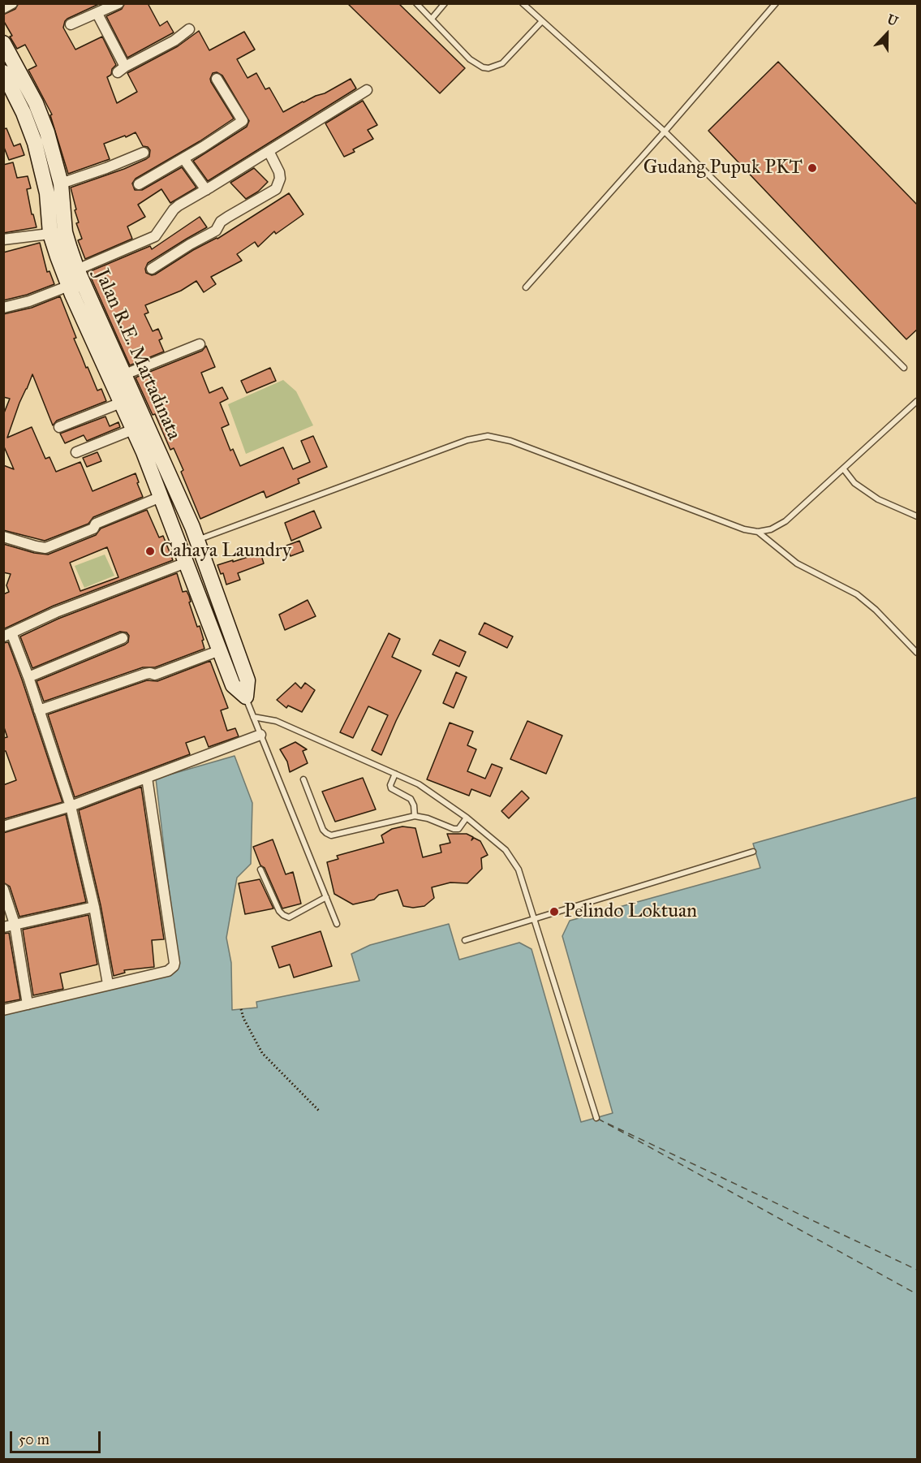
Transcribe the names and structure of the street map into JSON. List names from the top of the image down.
{
  "streets": {
    "street": ["Jalan R.E. Martadinata"]
  },
  "places": ["Gudang Pupuk PKT", "Cahaya Laundry", "Pelindo Loktuan"],
  "scale_bar": "50 m",
  "north": "top"
}
